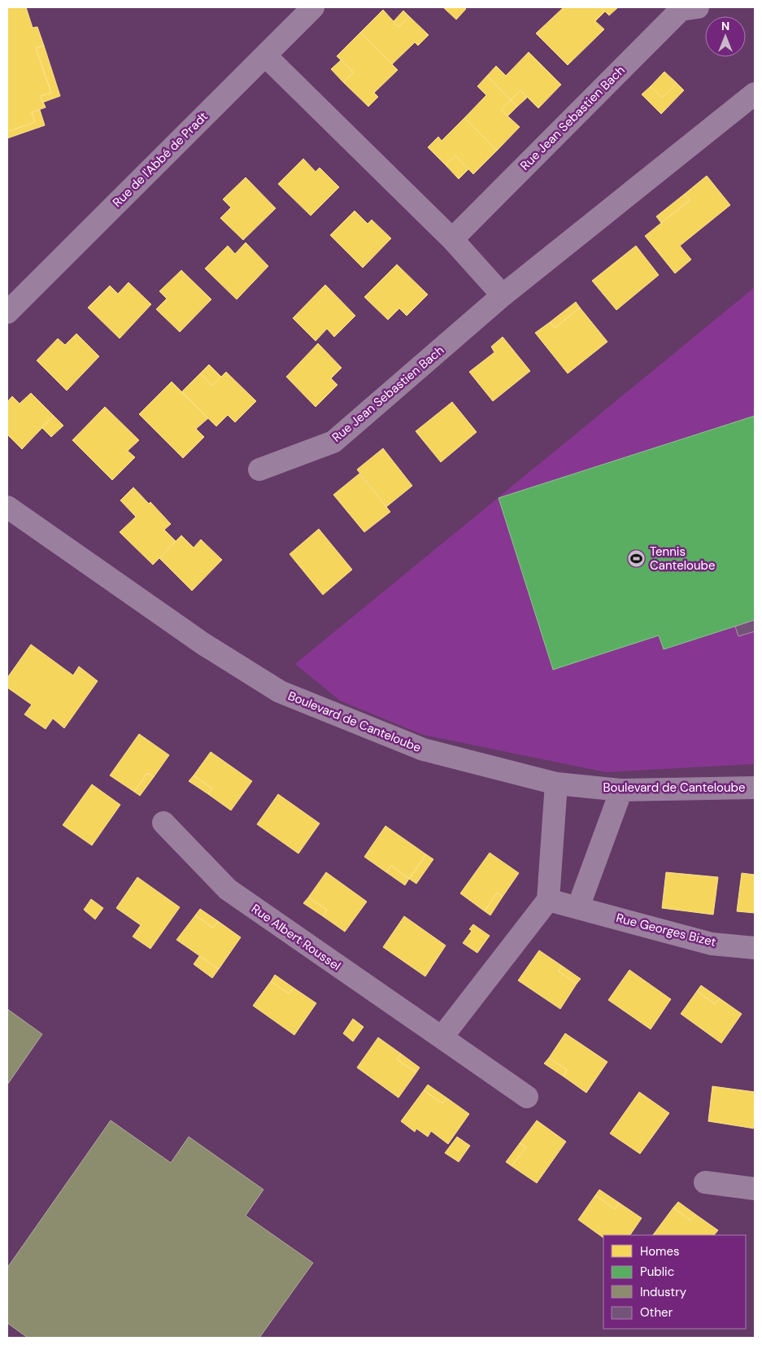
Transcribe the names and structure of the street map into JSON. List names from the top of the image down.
{
  "streets": {
    "street": [
      "Rue Jean Sebastien Bach",
      "Rue de l'Abbé de Pradt",
      "Boulevard de Canteloube",
      "Rue Georges Bizet",
      "Rue Albert Roussel"
    ]
  },
  "places": {
    "sports": ["Tennis Canteloube"]
  },
  "legend": [
    "Homes",
    "Public",
    "Industry",
    "Other"
  ],
  "north": "top"
}
